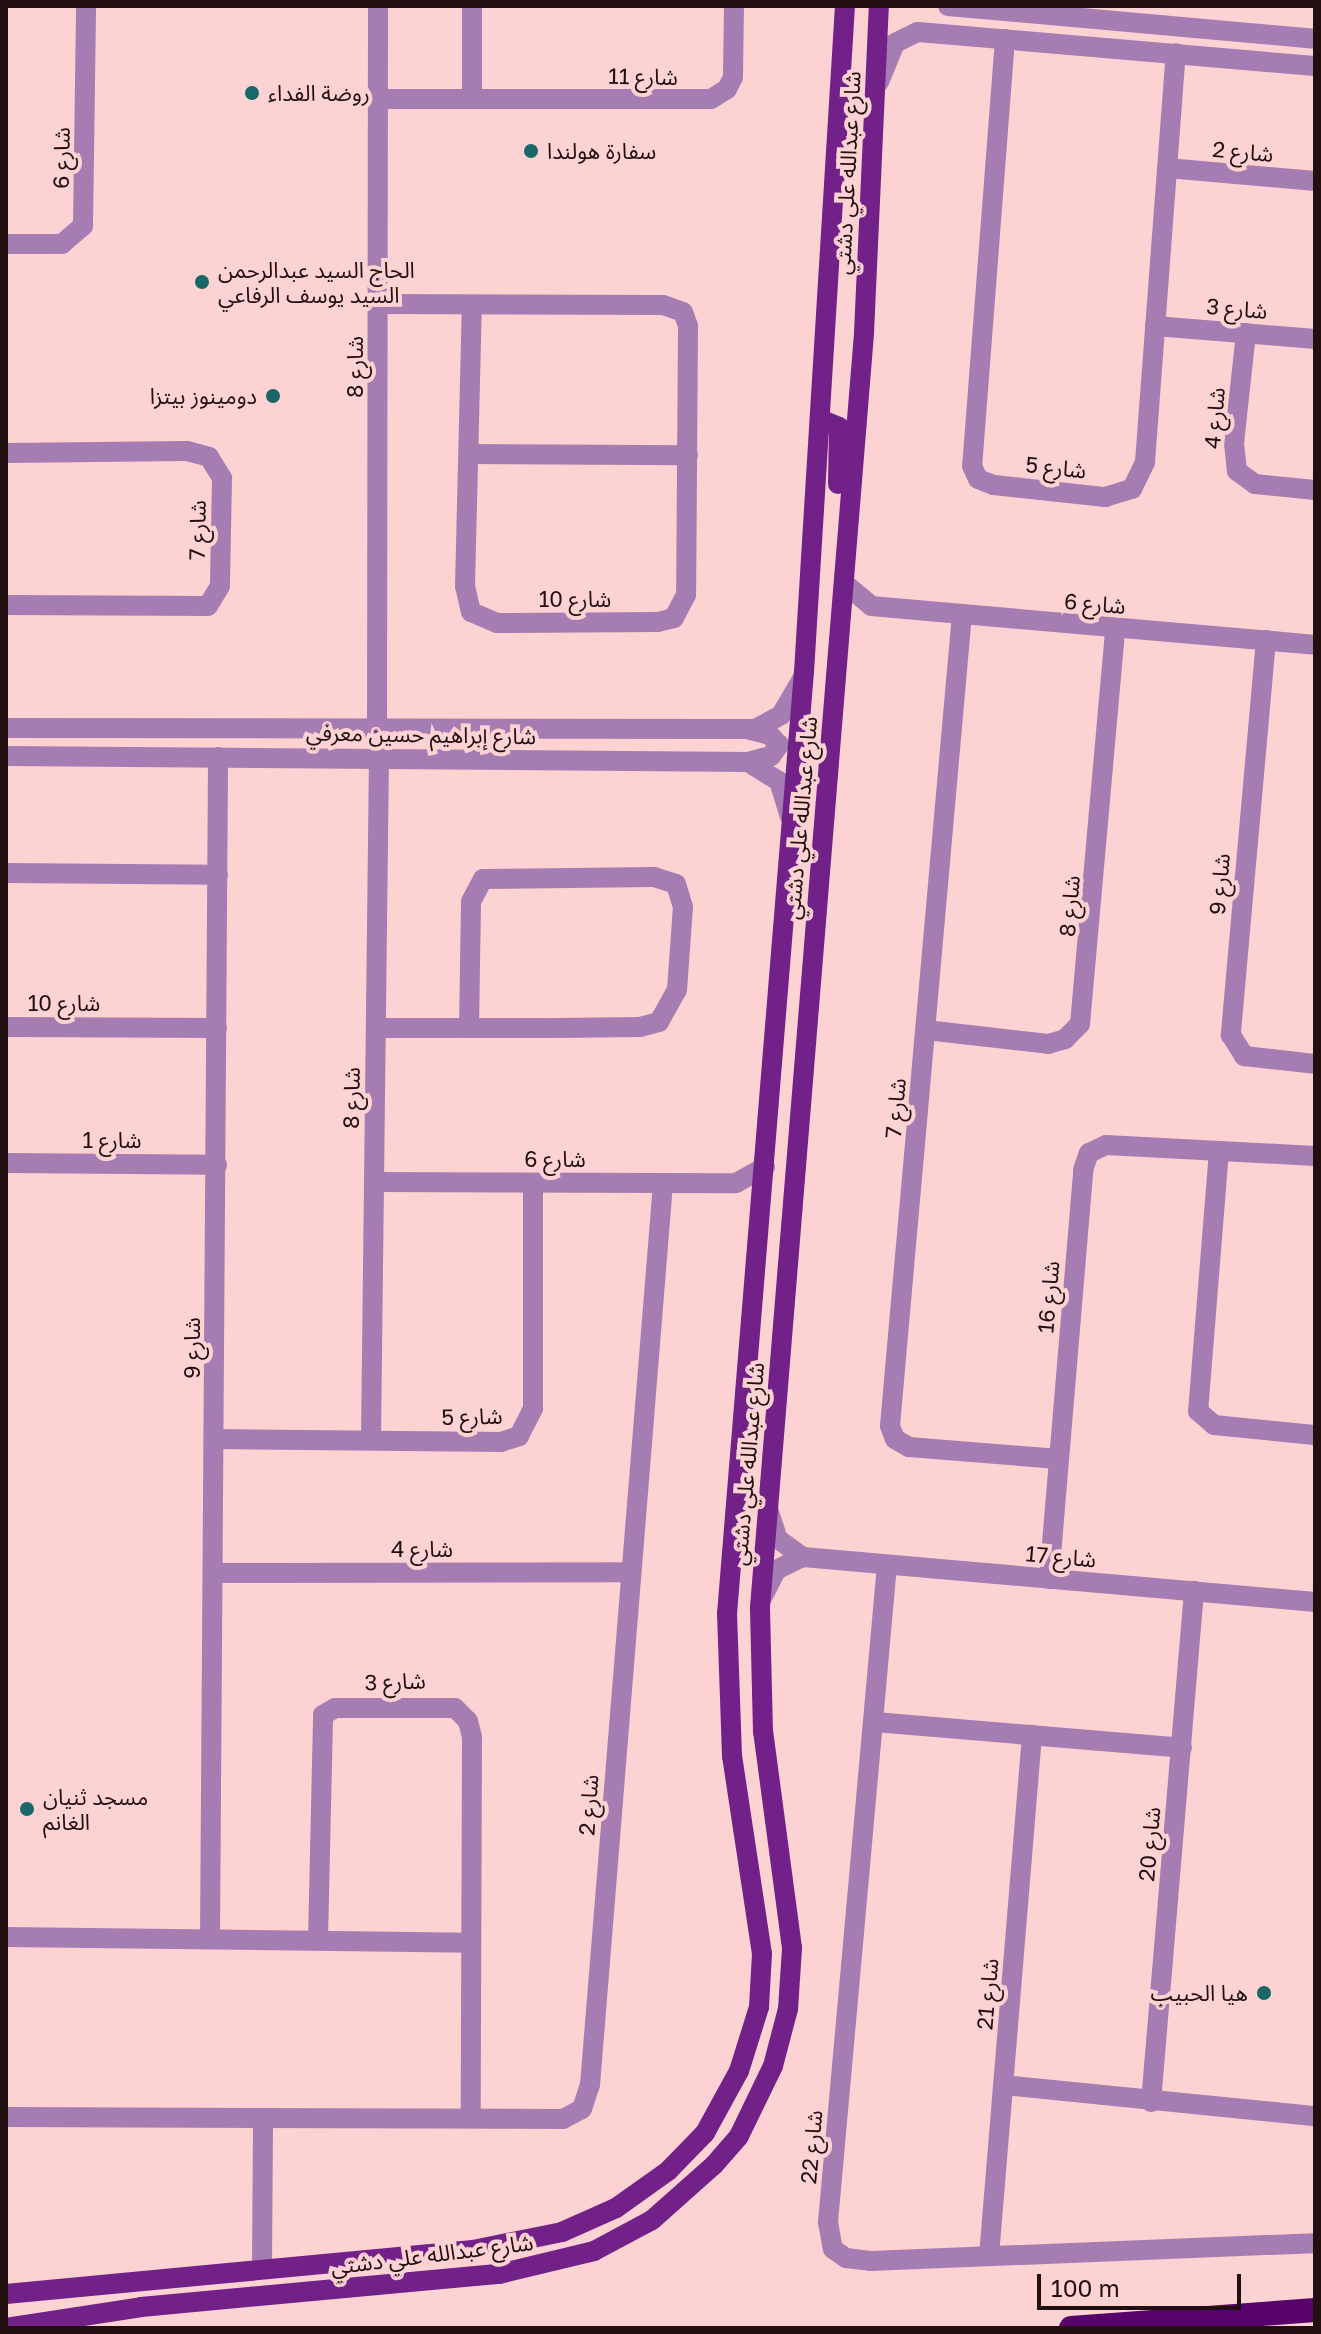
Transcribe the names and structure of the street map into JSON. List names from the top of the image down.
{
  "streets": {
    "main road": ["شارع عبدالله علي دشتي"],
    "street": [
      "شارع 11",
      "شارع 2",
      "شارع 6",
      "شارع 3",
      "شارع 8",
      "شارع 4",
      "شارع 5",
      "شارع 7",
      "شارع 10",
      "شارع إبراهيم حسين معرفي",
      "شارع 9",
      "شارع 1",
      "شارع 16",
      "شارع 17",
      "شارع 20",
      "شارع 21",
      "شارع 22"
    ]
  },
  "crossings": [
    ["شارع 11", "شارع 8"],
    ["شارع 2", "شارع 6"],
    ["شارع 2", "شارع 3"],
    ["شارع 2", "شارع 4"],
    ["شارع 2", "شارع 5"],
    ["شارع 6", "شارع عبدالله علي دشتي"],
    ["شارع 6", "شارع 8"],
    ["شارع 6", "شارع 5"],
    ["شارع 6", "شارع 7"],
    ["شارع 6", "شارع 9"],
    ["شارع عبدالله علي دشتي", "شارع إبراهيم حسين معرفي"],
    ["شارع 3", "شارع 4"],
    ["شارع 3", "شارع 5"],
    ["شارع 8", "شارع 5"],
    ["شارع 8", "شارع 7"],
    ["شارع 8", "شارع 10"],
    ["شارع 8", "شارع إبراهيم حسين معرفي"],
    ["شارع 4", "شارع 9"],
    ["شارع 5", "شارع 9"],
    ["شارع 7", "شارع 16"],
    ["شارع 10", "شارع 9"],
    ["شارع إبراهيم حسين معرفي", "شارع 9"],
    ["شارع 9", "شارع 1"],
    ["شارع 16", "شارع 17"],
    ["شارع 17", "شارع 20"],
    ["شارع 17", "شارع 22"],
    ["شارع 21", "شارع 22"]
  ],
  "places": [
    "روضة الفداء",
    "سفارة هولندا",
    "الحاج السيد عبدالرحمن السيد يوسف الرفاعي",
    "دومينوز بيتزا",
    "مسجد ثنيان الغانم",
    "هيا الحبيب"
  ],
  "scale_bar": "100 m"
}
